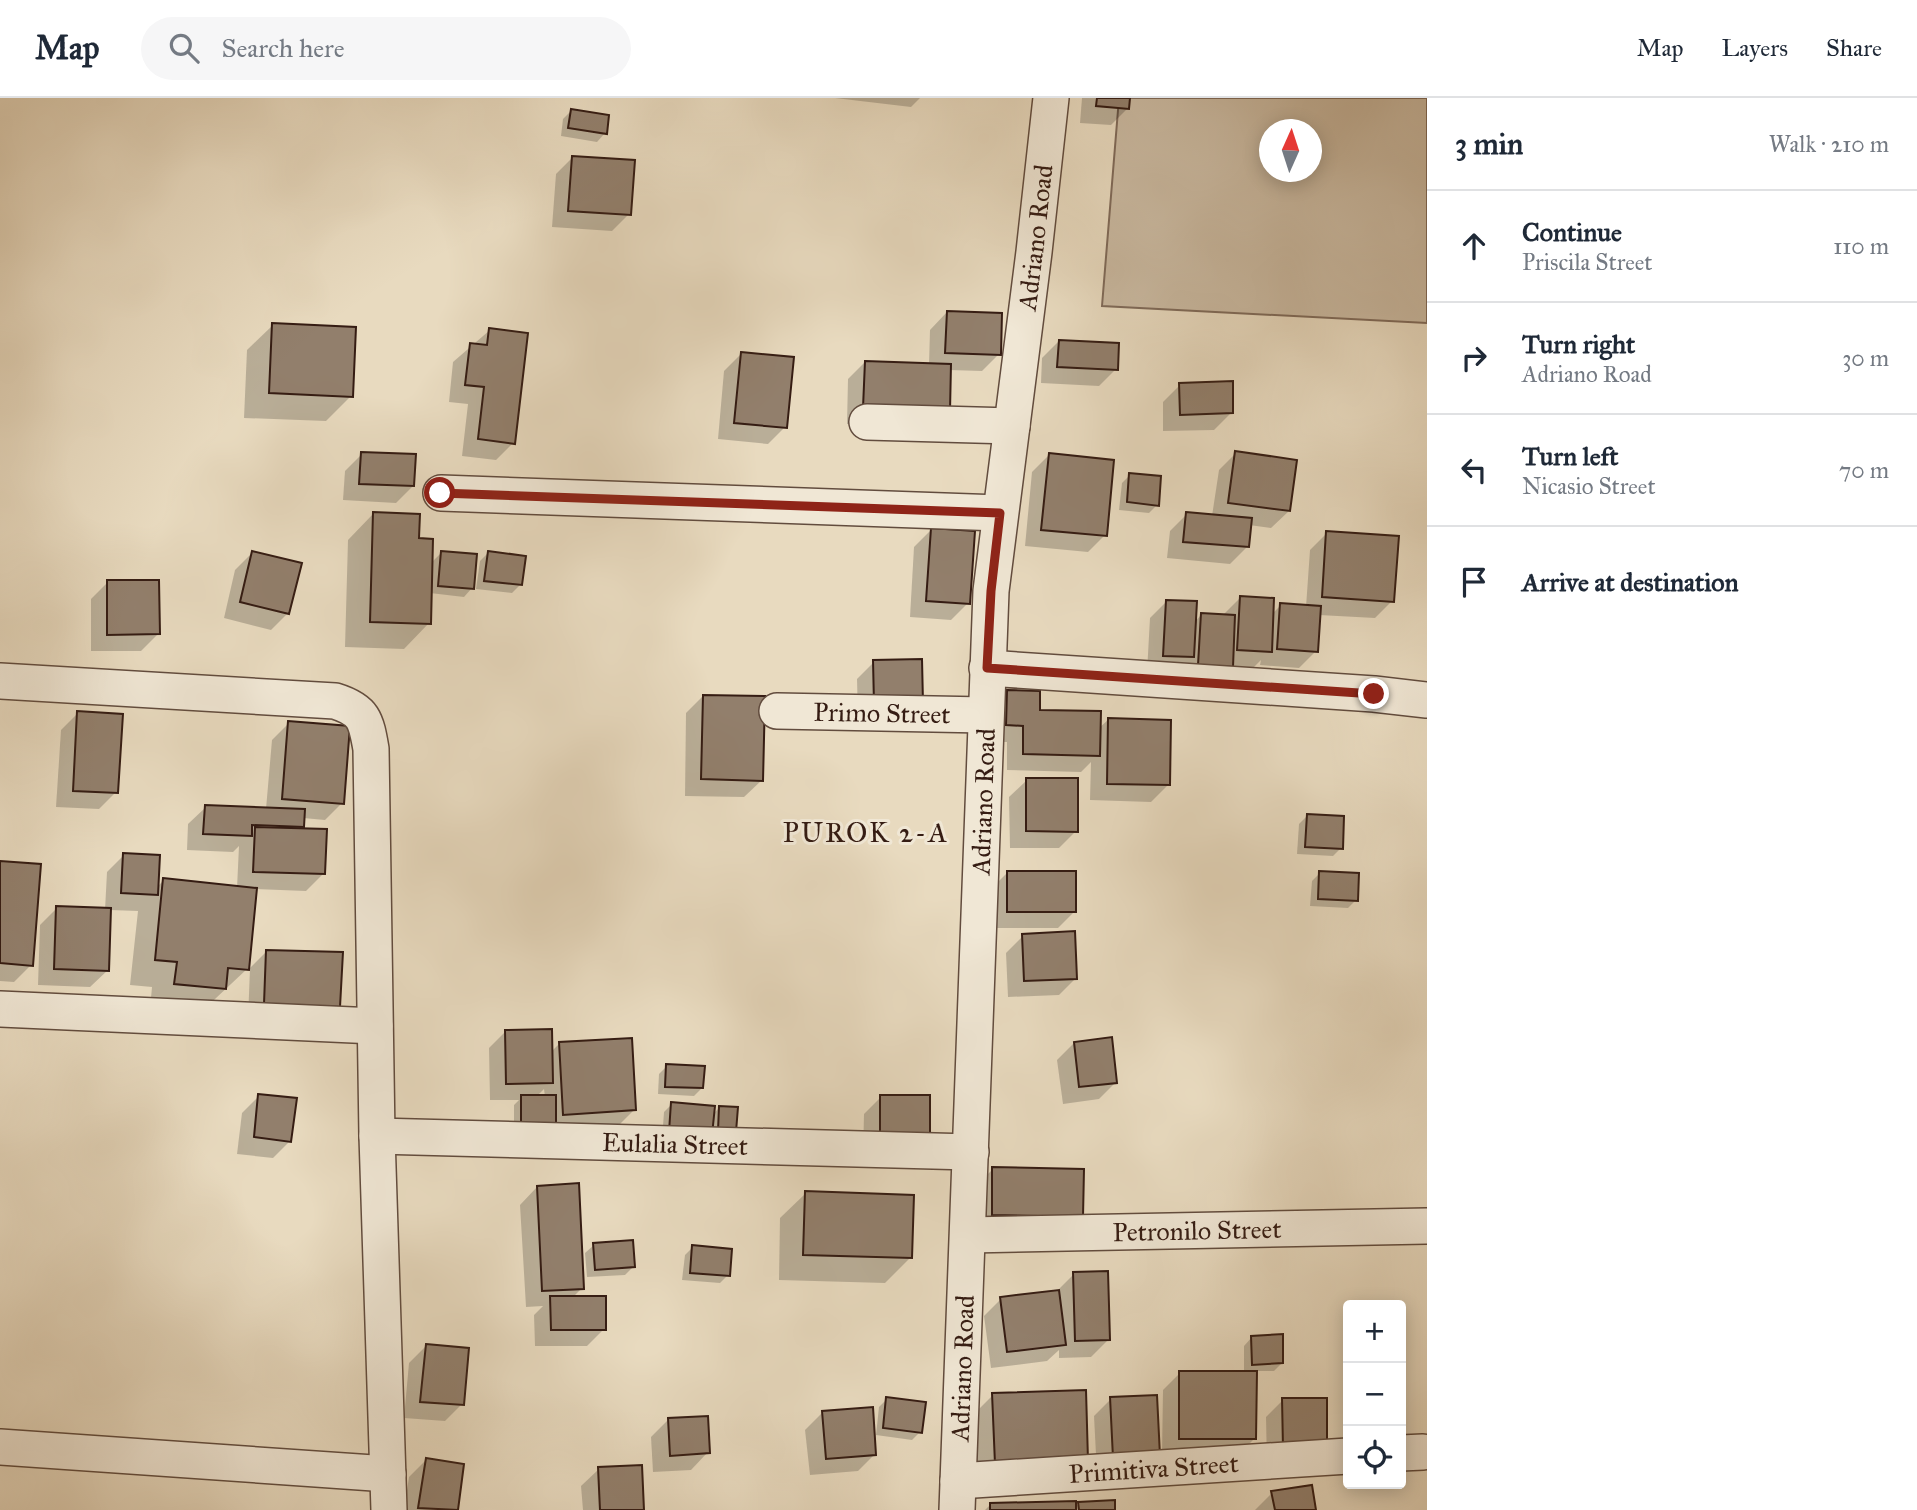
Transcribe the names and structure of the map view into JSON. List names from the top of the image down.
{
  "streets": {
    "street": [
      "Adriano Road",
      "Primo Street",
      "Eulalia Street",
      "Petronilo Street",
      "Primitiva Street"
    ]
  },
  "crossings": [
    ["Adriano Road", "Primo Street"],
    ["Adriano Road", "Eulalia Street"],
    ["Adriano Road", "Petronilo Street"],
    ["Adriano Road", "Primitiva Street"]
  ],
  "districts": ["PUROK 2-A"],
  "north": "top",
  "page": {
    "header": "Map",
    "search": "Search here",
    "nav": ["Map", "Layers", "Share"],
    "heading": ["3 min", "Walk · 210 m"],
    "list": [
      ["Continue", "Priscila Street", "110 m"],
      ["Turn right", "Adriano Road", "30 m"],
      ["Turn left", "Nicasio Street", "70 m"],
      "Arrive at destination"
    ],
    "map_buttons": ["+", "−"]
  }
}
